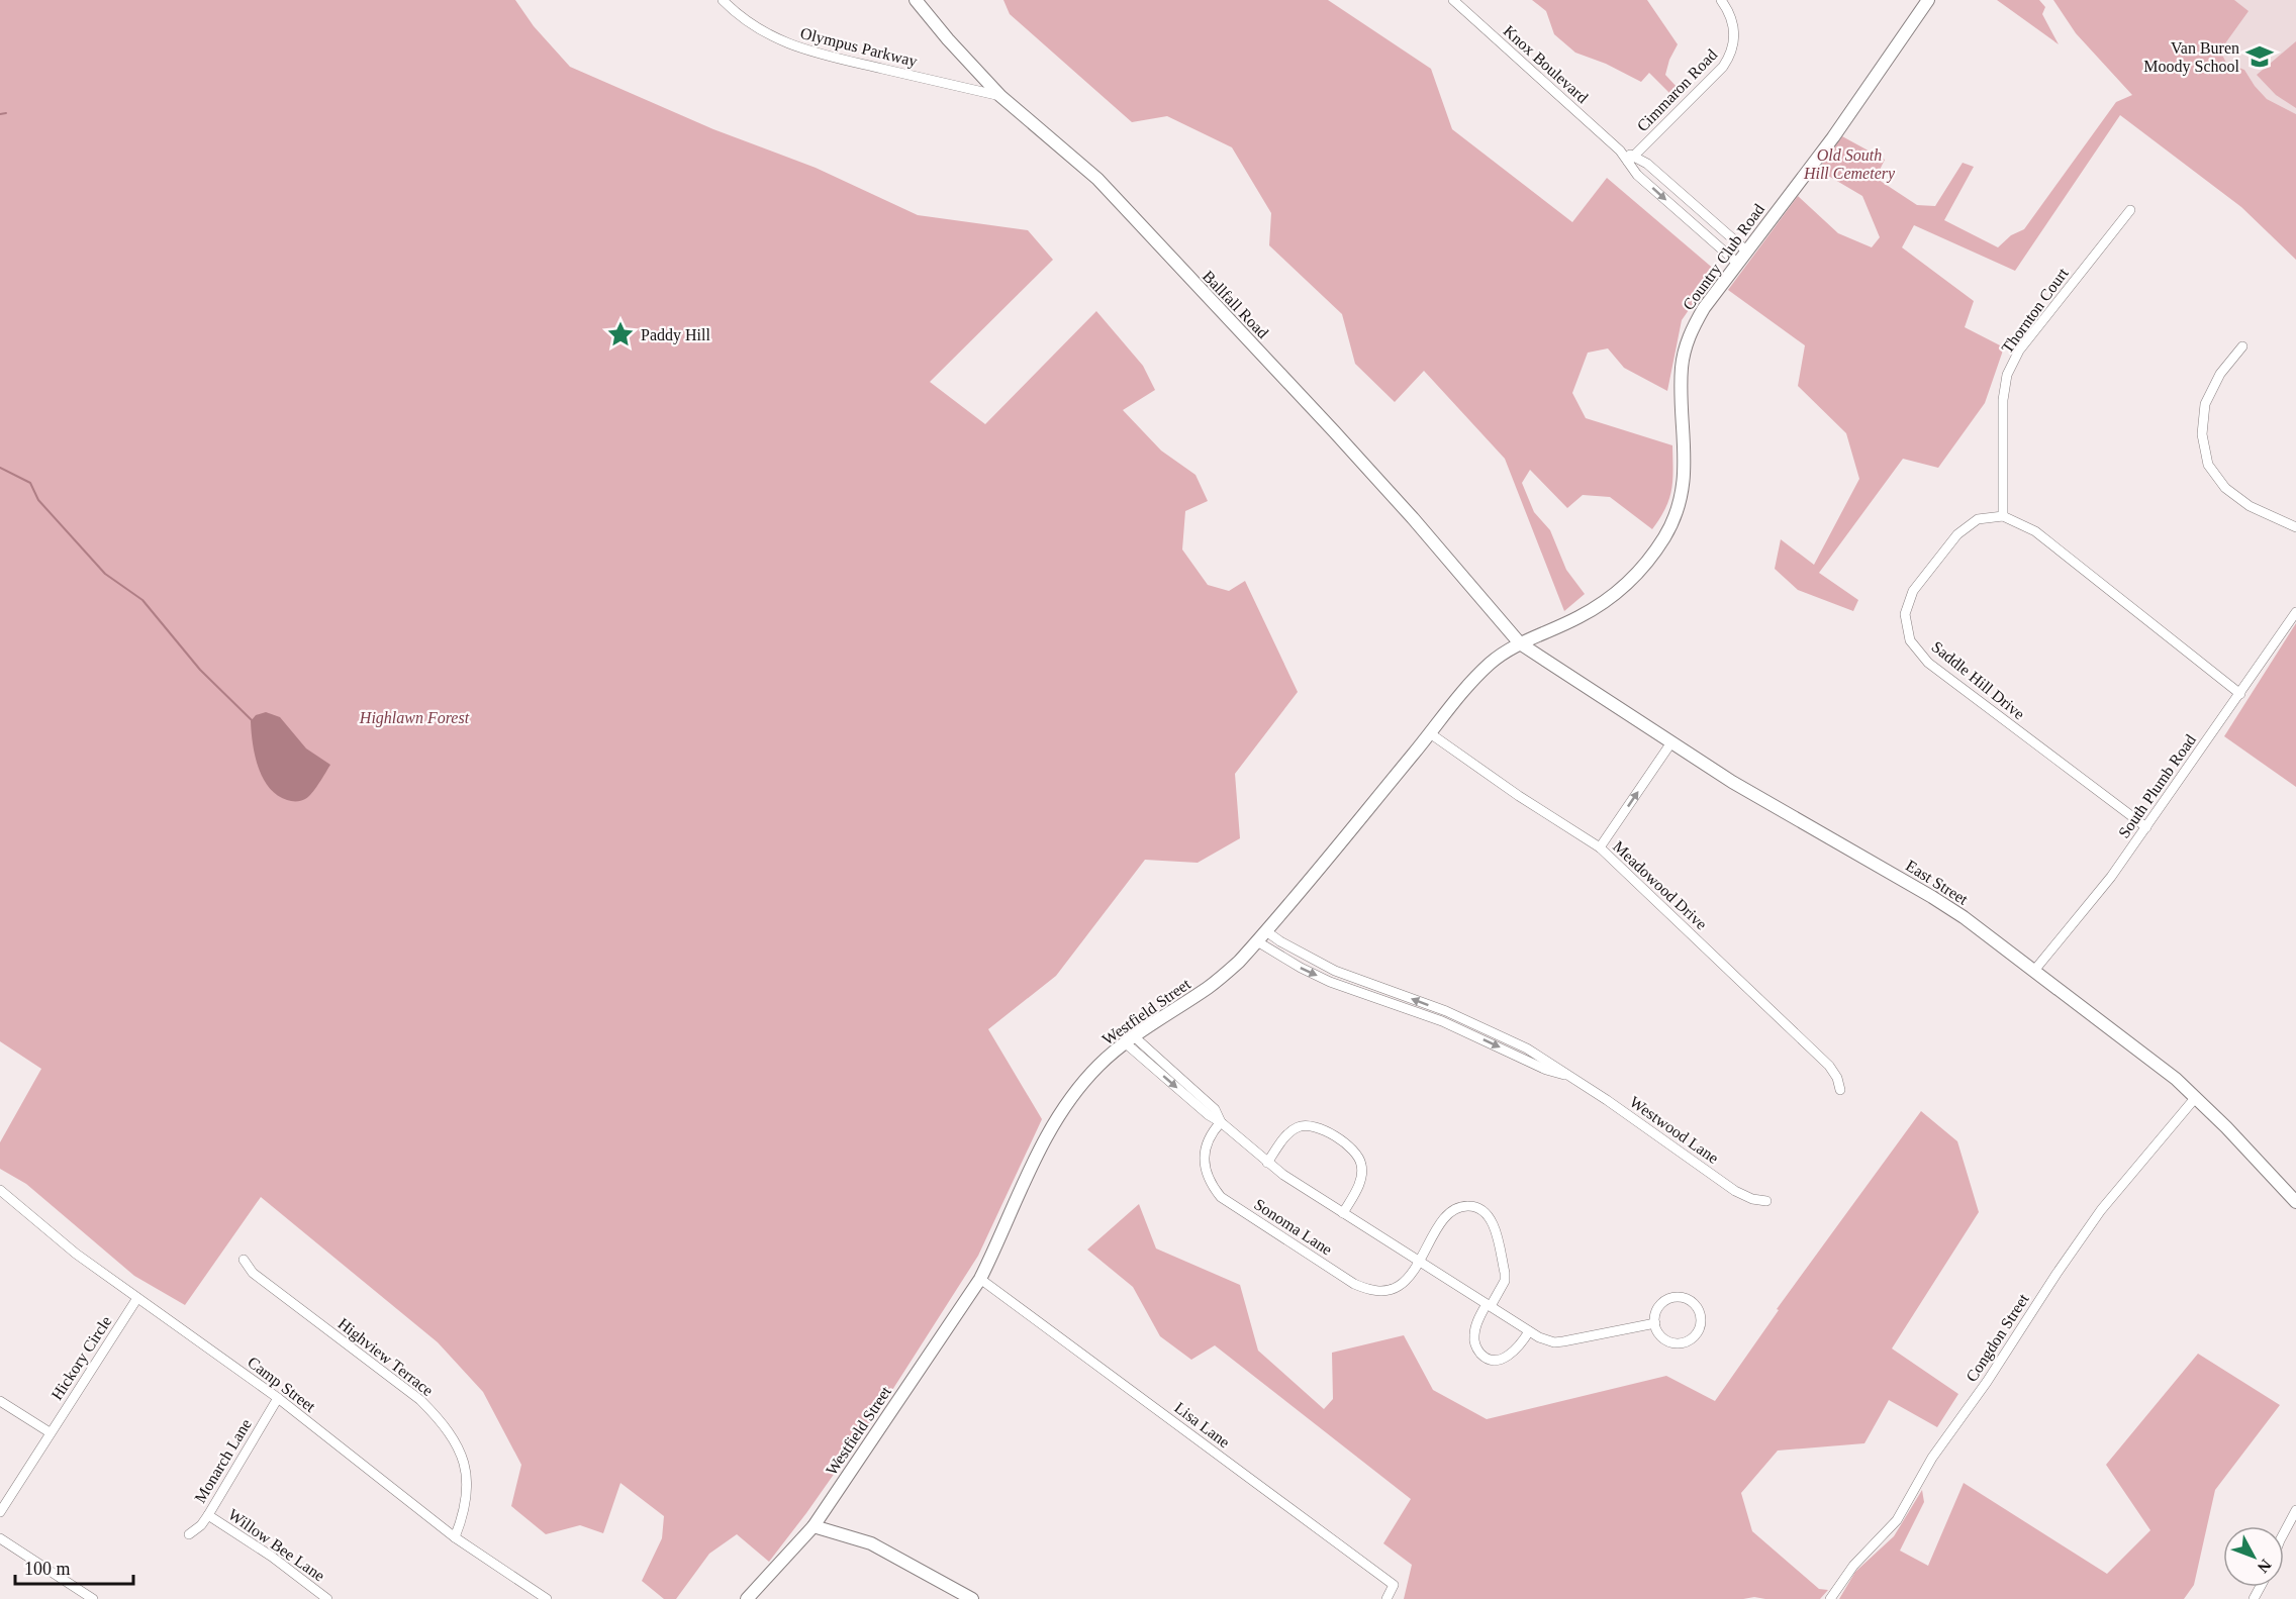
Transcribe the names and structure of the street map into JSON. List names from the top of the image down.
{
  "streets": {
    "main road": [
      "Country Club Road",
      "Ballfall Road",
      "East Street",
      "Westfield Street"
    ],
    "street": [
      "Olympus Parkway",
      "Knox Boulevard",
      "Cimmaron Road",
      "Thornton Court",
      "Saddle Hill Drive",
      "South Plumb Road",
      "Meadowood Drive",
      "Westwood Lane",
      "Sonoma Lane",
      "Congdon Street",
      "Highview Terrace",
      "Hickory Circle",
      "Camp Street",
      "Lisa Lane",
      "Monarch Lane",
      "Willow Bee Lane"
    ]
  },
  "crossings": [
    ["Olympus Parkway", "Ballfall Road"],
    ["Knox Boulevard", "Cimmaron Road"],
    ["Knox Boulevard", "Country Club Road"],
    ["Country Club Road", "Ballfall Road"],
    ["Country Club Road", "East Street"],
    ["Country Club Road", "Westfield Street"],
    ["Ballfall Road", "East Street"],
    ["Ballfall Road", "Westfield Street"],
    ["Thornton Court", "Saddle Hill Drive"],
    ["Saddle Hill Drive", "South Plumb Road"],
    ["South Plumb Road", "East Street"],
    ["East Street", "Westfield Street"],
    ["East Street", "Congdon Street"],
    ["Meadowood Drive", "Westfield Street"],
    ["Westfield Street", "Westwood Lane"],
    ["Westfield Street", "Lisa Lane"],
    ["Highview Terrace", "Camp Street"],
    ["Hickory Circle", "Camp Street"],
    ["Camp Street", "Monarch Lane"],
    ["Monarch Lane", "Willow Bee Lane"]
  ],
  "parks": ["Old South Hill Cemetery", "Highlawn Forest"],
  "places": {
    "school or university": ["Van Buren Moody School"],
    "place": ["Paddy Hill"]
  },
  "scale_bar": "100 m",
  "north": "bottom right"
}
